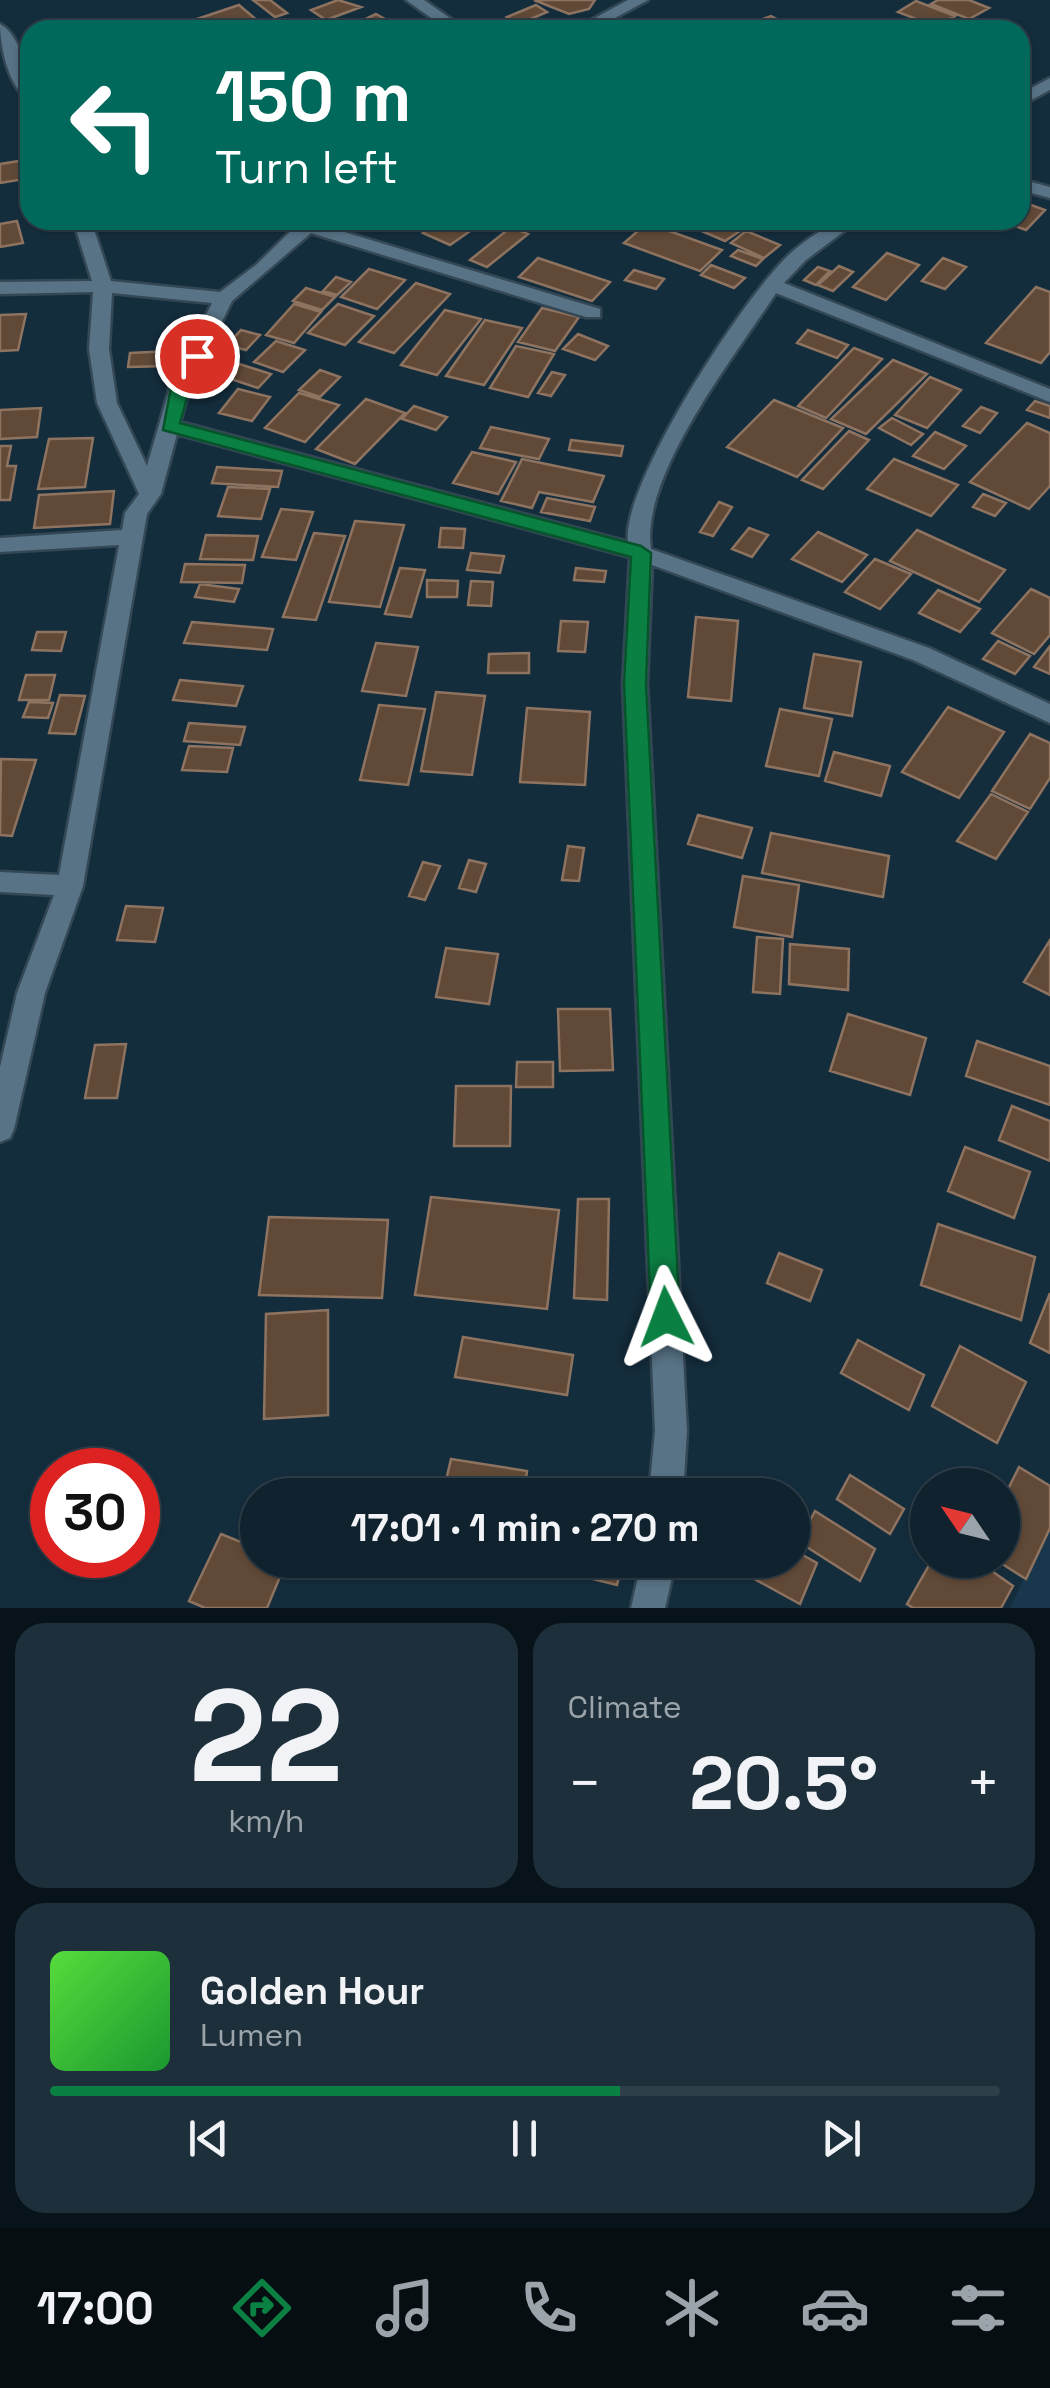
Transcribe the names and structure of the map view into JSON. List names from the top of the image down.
{
  "north": "top left",
  "page": {
    "turn": ["150 m", "Turn left"],
    "limit": "30",
    "trip": "17:01 · 1 min · 270 m",
    "tile": [
      ["22", "km/h"],
      "Climate"
    ],
    "heat": ["−", "20.5°", "+"],
    "song": ["Golden Hour", "Lumen"],
    "tabs": "17:00"
  }
}
